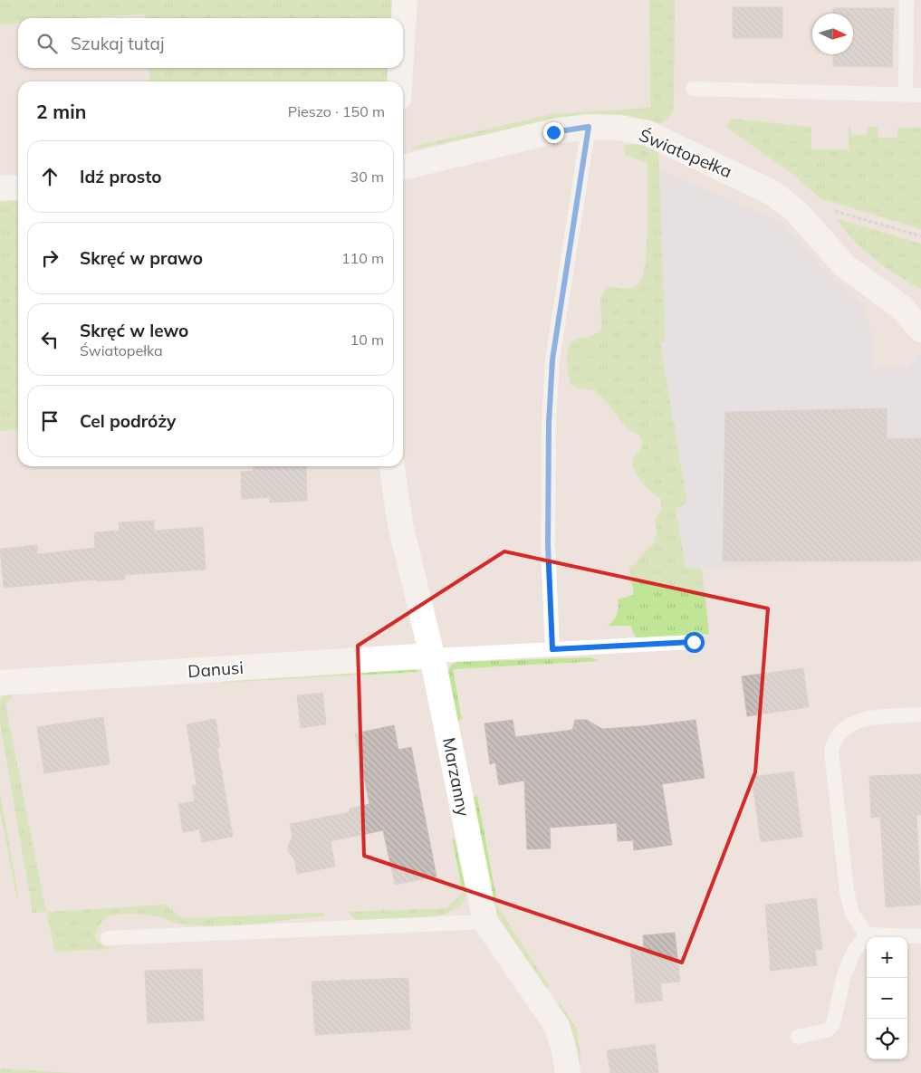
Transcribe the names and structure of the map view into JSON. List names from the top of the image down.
{
  "streets": {
    "street": ["Światopełka", "Danusi", "Marzanny"]
  },
  "crossings": [
    ["Danusi", "Marzanny"]
  ],
  "north": "right",
  "page": {
    "search": "Szukaj tutaj",
    "heading": ["2 min", "Pieszo · 150 m"],
    "list": [
      ["Idź prosto", "30 m"],
      ["Skręć w prawo", "110 m"],
      ["Skręć w lewo", "Światopełka", "10 m"],
      "Cel podróży"
    ],
    "map_buttons": ["+", "−"]
  }
}
